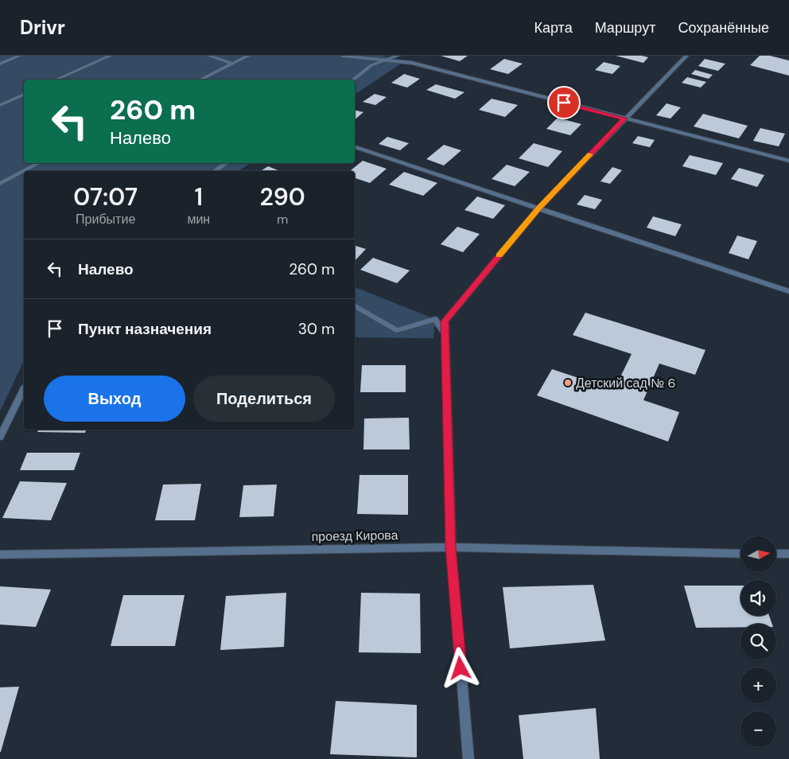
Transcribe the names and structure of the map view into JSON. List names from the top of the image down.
{
  "streets": {
    "street": ["проезд Кирова"]
  },
  "places": ["Детский сад № 6"],
  "north": "right",
  "page": {
    "header": "Drivr",
    "nav": ["Карта", "Маршрут", "Сохранённые"],
    "turn": ["260 m", "Налево"],
    "eta": [
      "07:07",
      "Прибытие",
      "1",
      "мин",
      "290",
      "m"
    ],
    "list": [
      {
        "name": "Налево",
        "value": "260 m"
      },
      {
        "name": "Пункт назначения",
        "value": "30 m"
      }
    ],
    "buttons": ["Выход", "Поделиться"],
    "map_buttons": ["+", "−"]
  }
}
